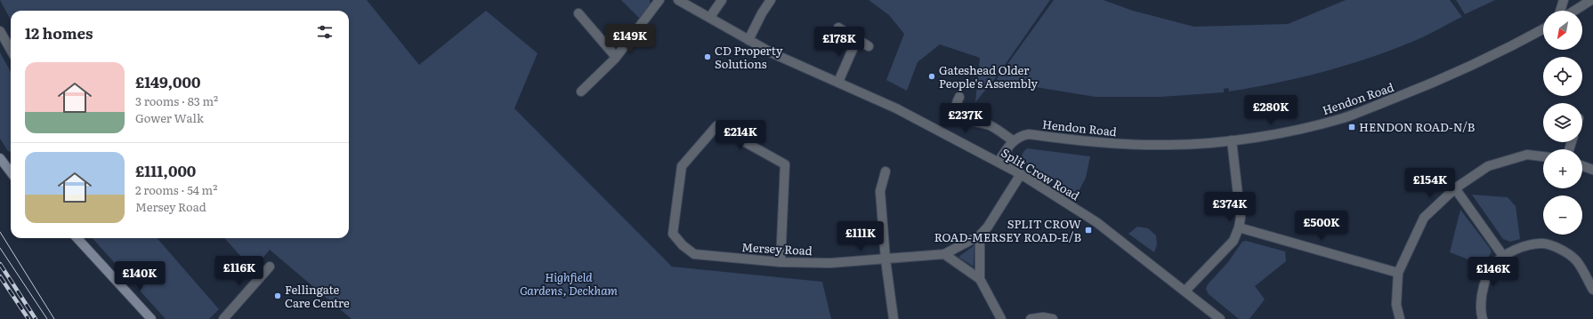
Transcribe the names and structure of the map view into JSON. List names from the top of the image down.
{
  "streets": {
    "street": ["Hendon Road", "Split Crow Road", "Mersey Road"]
  },
  "crossings": [
    ["Split Crow Road", "Mersey Road"]
  ],
  "parks": ["Highfield Gardens, Deckham"],
  "places": {
    "other": ["CD Property Solutions", "Gateshead Older People's Assembly", "Fellingate Care Centre"],
    "transit": ["HENDON ROAD-N/B", "SPLIT CROW ROAD-MERSEY ROAD-E/B"]
  },
  "north": "bottom left",
  "page": {
    "map_buttons": ["+", "−"],
    "heading": "12 homes",
    "price": [
      "£149K",
      "£178K",
      "£280K",
      "£237K",
      "£214K",
      "£154K",
      "£374K",
      "£500K",
      "£111K",
      "£116K",
      "£146K",
      "£140K"
    ],
    "list": [
      {
        "name": "£149,000",
        "note": "3 rooms · 83 m² · Gower Walk"
      },
      {
        "name": "£111,000",
        "note": "2 rooms · 54 m² · Mersey Road"
      }
    ]
  }
}
